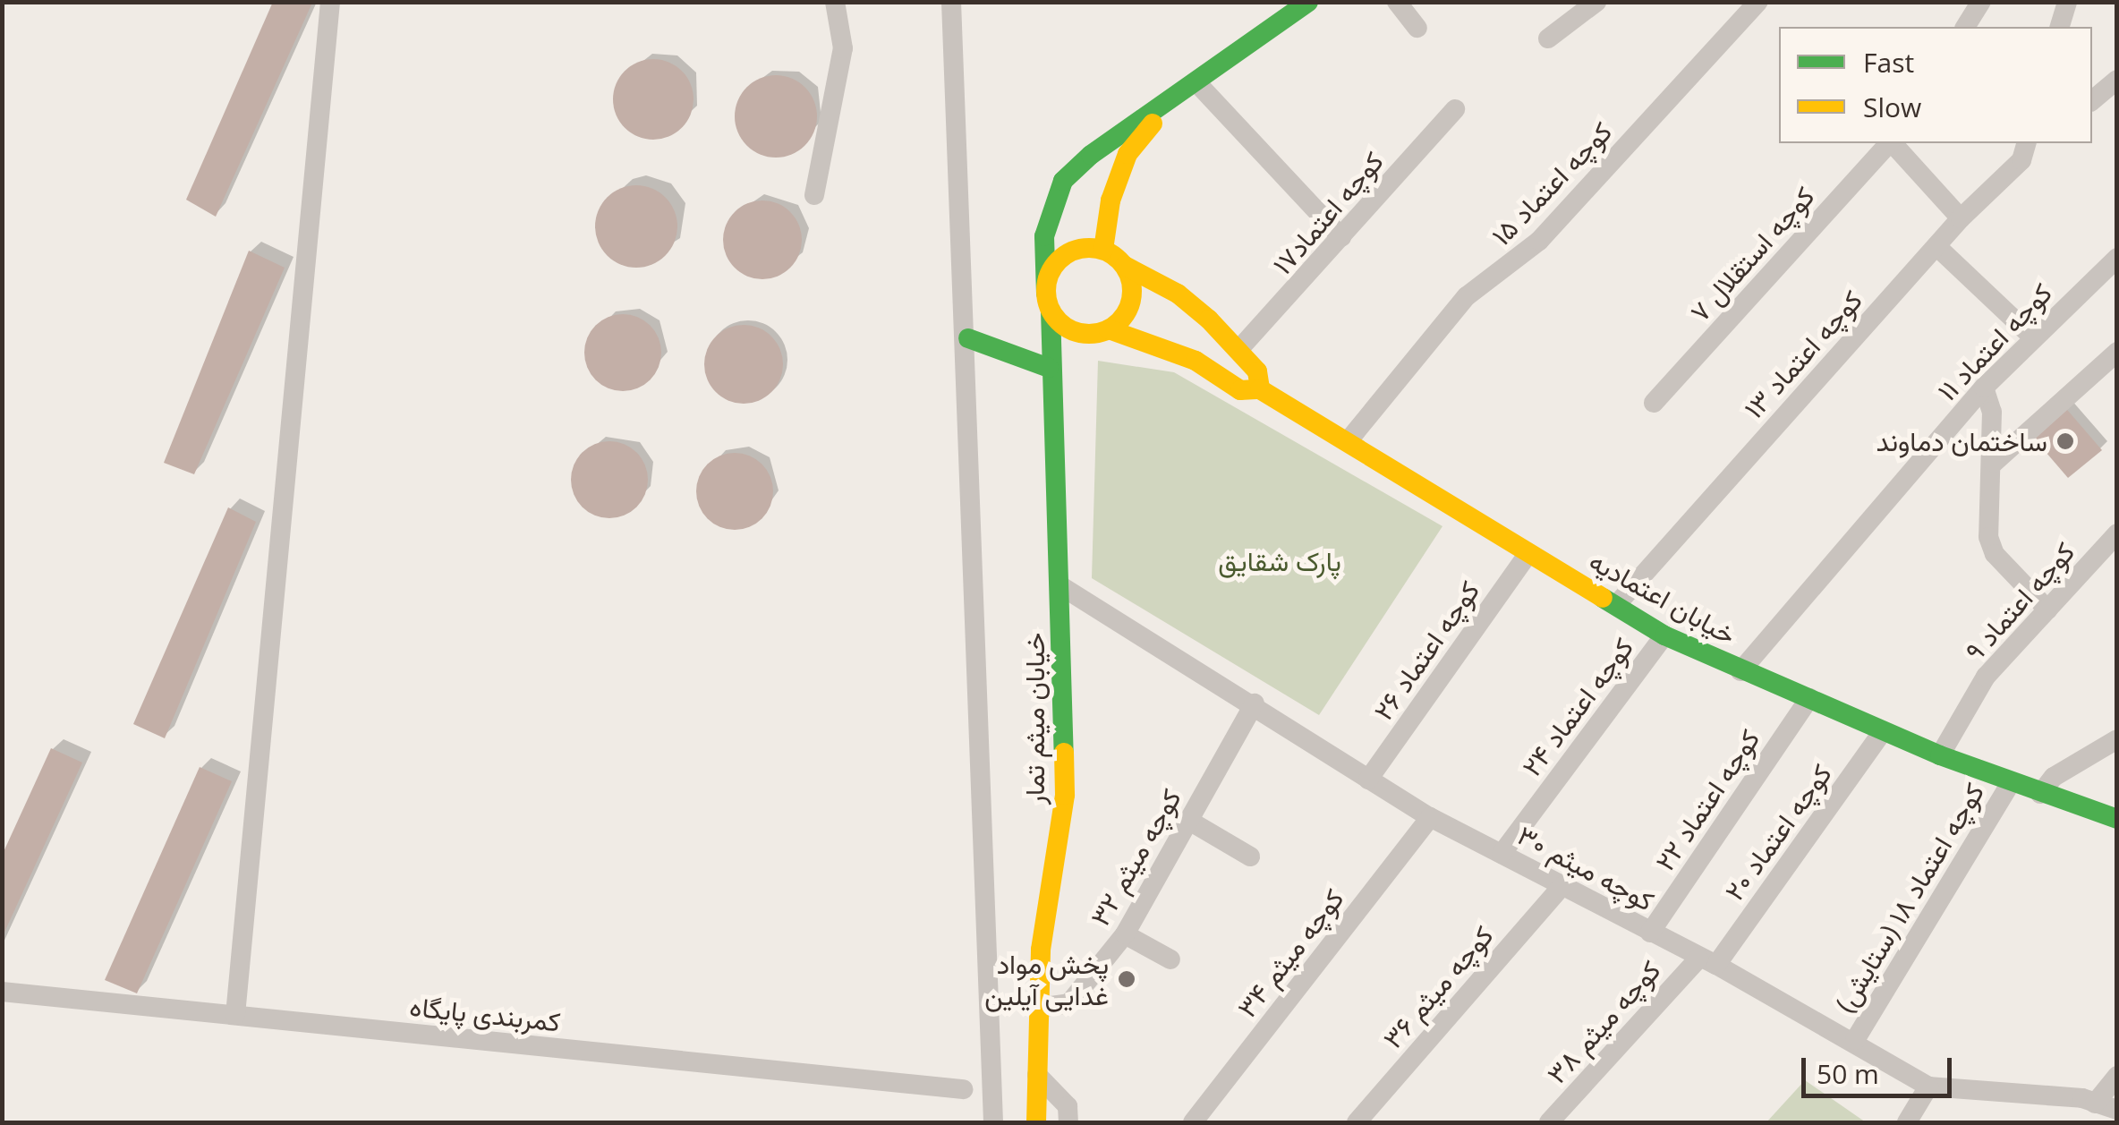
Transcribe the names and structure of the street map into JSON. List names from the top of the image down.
{
  "streets": {
    "street": [
      "کوچه اعتماد ۱۵",
      "کوچه اعتماد۱۷",
      "کوچه استقلال ۷",
      "کوچه اعتماد ۱۱",
      "کوچه اعتماد ۱۳",
      "خیابان اعتمادیه",
      "کوچه اعتماد ۹",
      "کوچه اعتماد ۲۶",
      "کوچه اعتماد ۲۴",
      "خیابان میثم تمار",
      "کوچه اعتماد ۲۲",
      "کوچه اعتماد ۲۰",
      "کوچه میثم ۳۲",
      "کوچه میثم ۳۰",
      "کوچه اعتماد ۱۸ (ستایش)",
      "کوچه میثم ۳۴",
      "کوچه میثم ۳۶",
      "کمربندی پایگاه",
      "کوچه میثم ۳۸"
    ]
  },
  "crossings": [
    ["کوچه اعتماد ۱۵", "خیابان اعتمادیه"],
    ["کوچه اعتماد ۱۱", "خیابان اعتمادیه"],
    ["کوچه اعتماد ۱۳", "خیابان اعتمادیه"],
    ["خیابان اعتمادیه", "کوچه اعتماد ۹"],
    ["خیابان اعتمادیه", "کوچه اعتماد ۲۶"],
    ["خیابان اعتمادیه", "کوچه اعتماد ۲۴"],
    ["خیابان اعتمادیه", "خیابان میثم تمار"],
    ["خیابان اعتمادیه", "کوچه اعتماد ۲۲"],
    ["خیابان اعتمادیه", "کوچه اعتماد ۲۰"],
    ["خیابان اعتمادیه", "کوچه اعتماد ۱۸ (ستایش)"],
    ["کوچه اعتماد ۲۶", "کوچه میثم ۳۰"],
    ["کوچه اعتماد ۲۴", "کوچه میثم ۳۰"],
    ["خیابان میثم تمار", "کوچه میثم ۳۲"],
    ["خیابان میثم تمار", "کوچه میثم ۳۰"],
    ["کوچه اعتماد ۲۲", "کوچه میثم ۳۰"],
    ["کوچه اعتماد ۲۰", "کوچه میثم ۳۰"],
    ["کوچه اعتماد ۲۰", "کوچه میثم ۳۸"],
    ["کوچه میثم ۳۲", "کوچه میثم ۳۰"],
    ["کوچه میثم ۳۰", "کوچه اعتماد ۱۸ (ستایش)"],
    ["کوچه میثم ۳۰", "کوچه میثم ۳۴"],
    ["کوچه میثم ۳۰", "کوچه میثم ۳۶"],
    ["کوچه میثم ۳۰", "کوچه میثم ۳۸"]
  ],
  "parks": ["پارک شقایق"],
  "places": ["ساختمان دماوند", "پخش مواد غدایی آیلین"],
  "legend": ["Fast", "Slow"],
  "scale_bar": "50 m"
}
